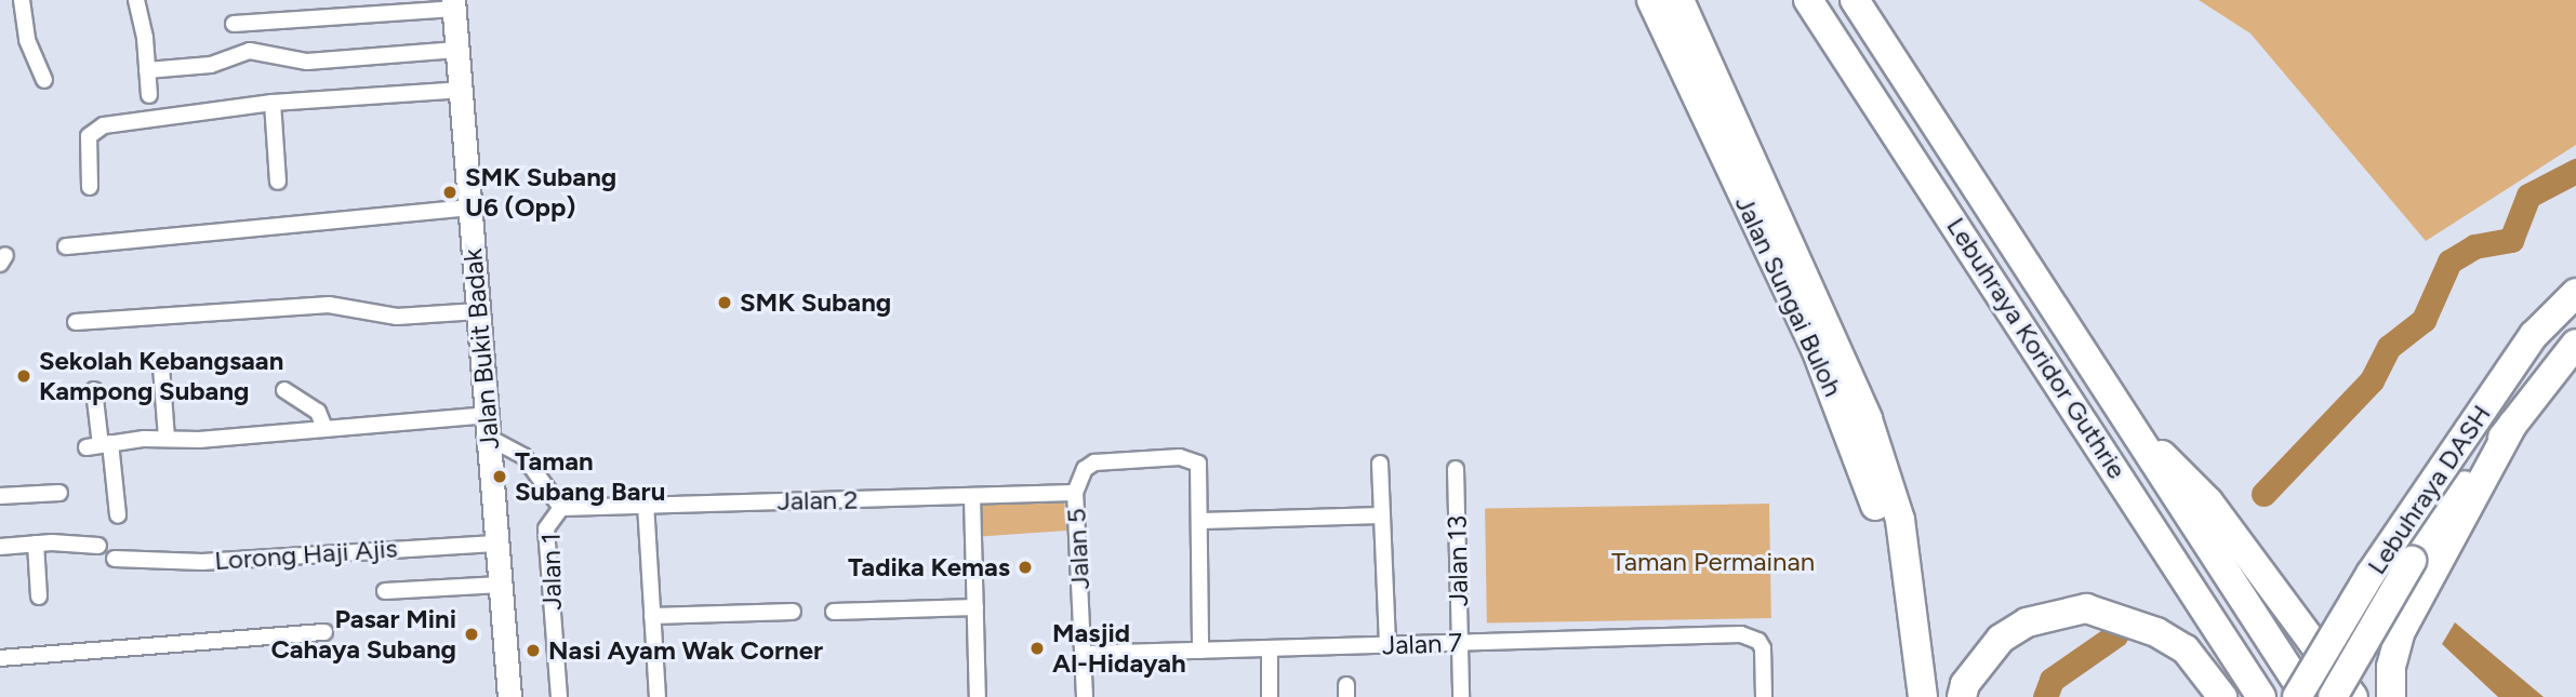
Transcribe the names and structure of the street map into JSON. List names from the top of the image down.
{
  "streets": {
    "highway": ["Jalan Sungai Buloh", "Lebuhraya Koridor Guthrie", "Lebuhraya DASH"],
    "main road": ["Jalan Bukit Badak"],
    "street": [
      "Jalan 2",
      "Jalan 5",
      "Lorong Haji Ajis",
      "Jalan 13",
      "Jalan 1",
      "Jalan 7"
    ]
  },
  "crossings": [
    ["Jalan Bukit Badak", "Lorong Haji Ajis"],
    ["Jalan Bukit Badak", "Jalan 1"],
    ["Jalan 2", "Jalan 5"],
    ["Jalan 2", "Jalan 1"],
    ["Jalan 5", "Jalan 7"],
    ["Jalan 13", "Jalan 7"]
  ],
  "parks": ["Taman Permainan"],
  "places": [
    "SMK Subang U6 (Opp)",
    "SMK Subang",
    "Sekolah Kebangsaan Kampong Subang",
    "Taman Subang Baru",
    "Tadika Kemas",
    "Pasar Mini Cahaya Subang",
    "Masjid Al-Hidayah",
    "Nasi Ayam Wak Corner"
  ]
}
